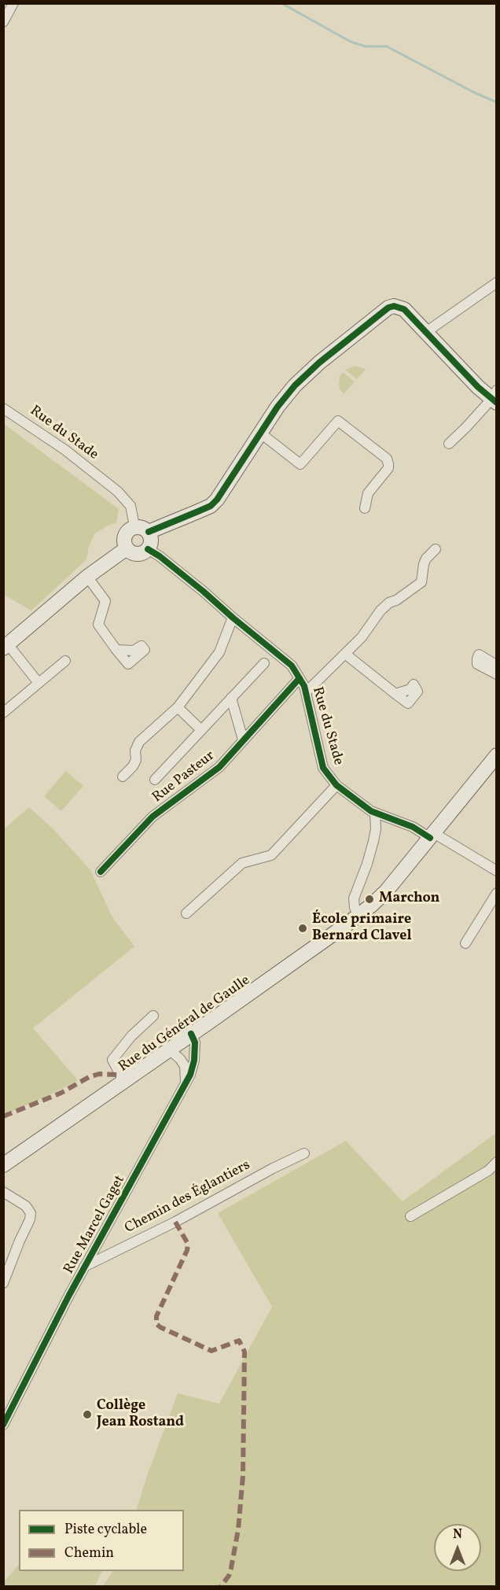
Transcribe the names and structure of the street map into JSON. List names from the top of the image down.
{
  "streets": {
    "street": [
      "Rue du Stade",
      "Rue Pasteur",
      "Rue du Général de Gaulle",
      "Chemin des Églantiers",
      "Rue Marcel Gaget"
    ]
  },
  "crossings": [
    ["Rue du Stade", "Rue Pasteur"],
    ["Rue du Stade", "Rue du Général de Gaulle"],
    ["Rue du Général de Gaulle", "Rue Marcel Gaget"],
    ["Chemin des Églantiers", "Rue Marcel Gaget"]
  ],
  "places": ["Marchon", "École primaire Bernard Clavel", "Collège Jean Rostand"],
  "legend": ["Piste cyclable", "Chemin"],
  "north": "top"
}
